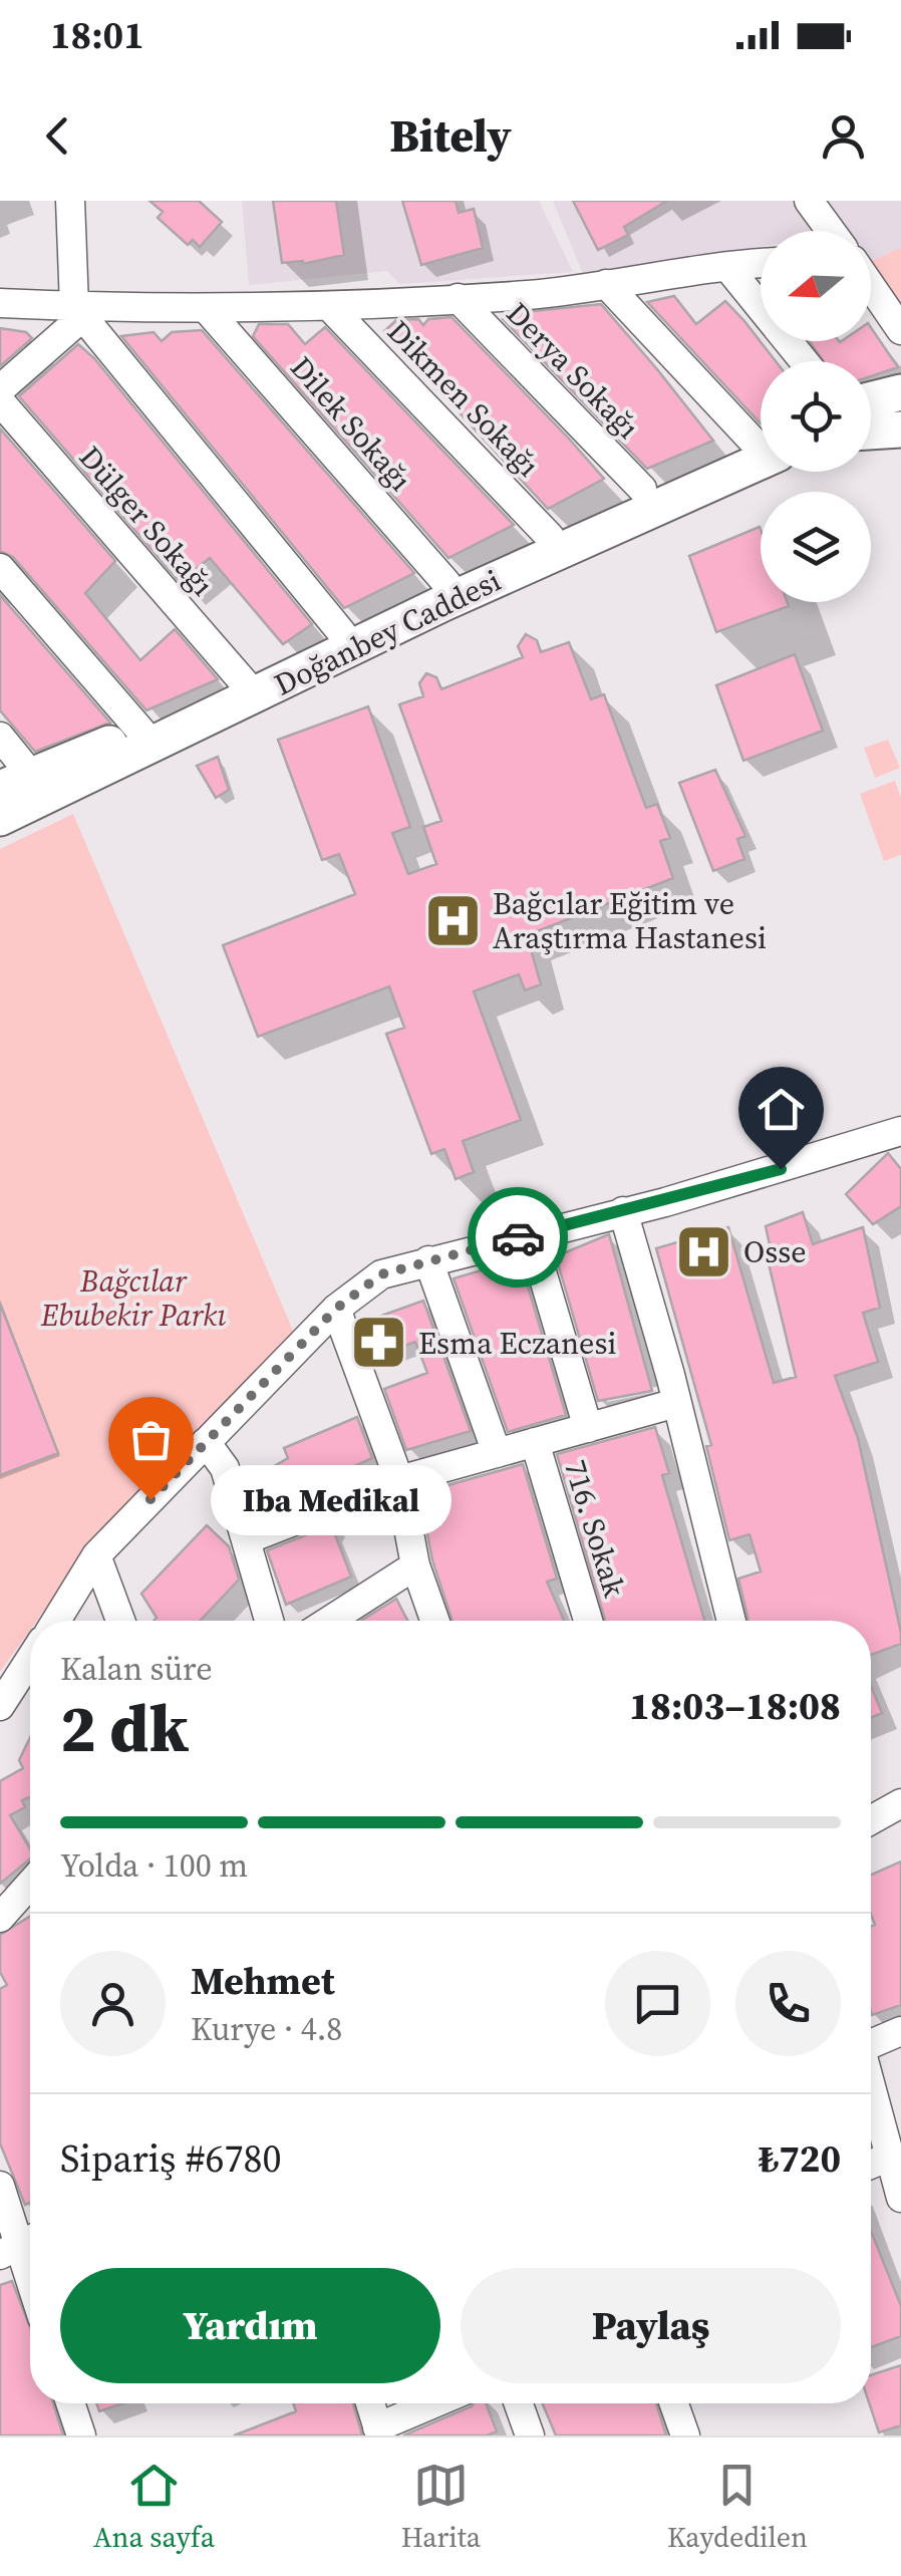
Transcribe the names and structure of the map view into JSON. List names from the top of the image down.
{
  "streets": {
    "main road": ["Doğanbey Caddesi"],
    "street": [
      "Derya Sokağı",
      "Dikmen Sokağı",
      "Dilek Sokağı",
      "Dülger Sokağı",
      "716. Sokak"
    ]
  },
  "crossings": [
    ["Derya Sokağı", "Doğanbey Caddesi"],
    ["Dikmen Sokağı", "Doğanbey Caddesi"],
    ["Dilek Sokağı", "Doğanbey Caddesi"],
    ["Dülger Sokağı", "Doğanbey Caddesi"]
  ],
  "parks": ["Bağcılar Ebubekir Parkı"],
  "places": {
    "hospital": ["Bağcılar Eğitim ve Araştırma Hastanesi", "Osse"],
    "pharmacy": ["Esma Eczanesi"],
    "other": ["Iba Medikal"]
  },
  "north": "left",
  "page": {
    "status": "18:01",
    "header": "Bitely",
    "bubble": "Iba Medikal",
    "heading": ["2 dk", "Kalan süre", "18:03–18:08"],
    "panel": [
      "Mehmet",
      "Kurye · 4.8",
      "Sipariş #6780",
      "₺720"
    ],
    "bar": "Yolda · 100 m",
    "buttons": ["Yardım", "Paylaş"],
    "tabs": ["Ana sayfa", "Harita", "Kaydedilen"]
  }
}
